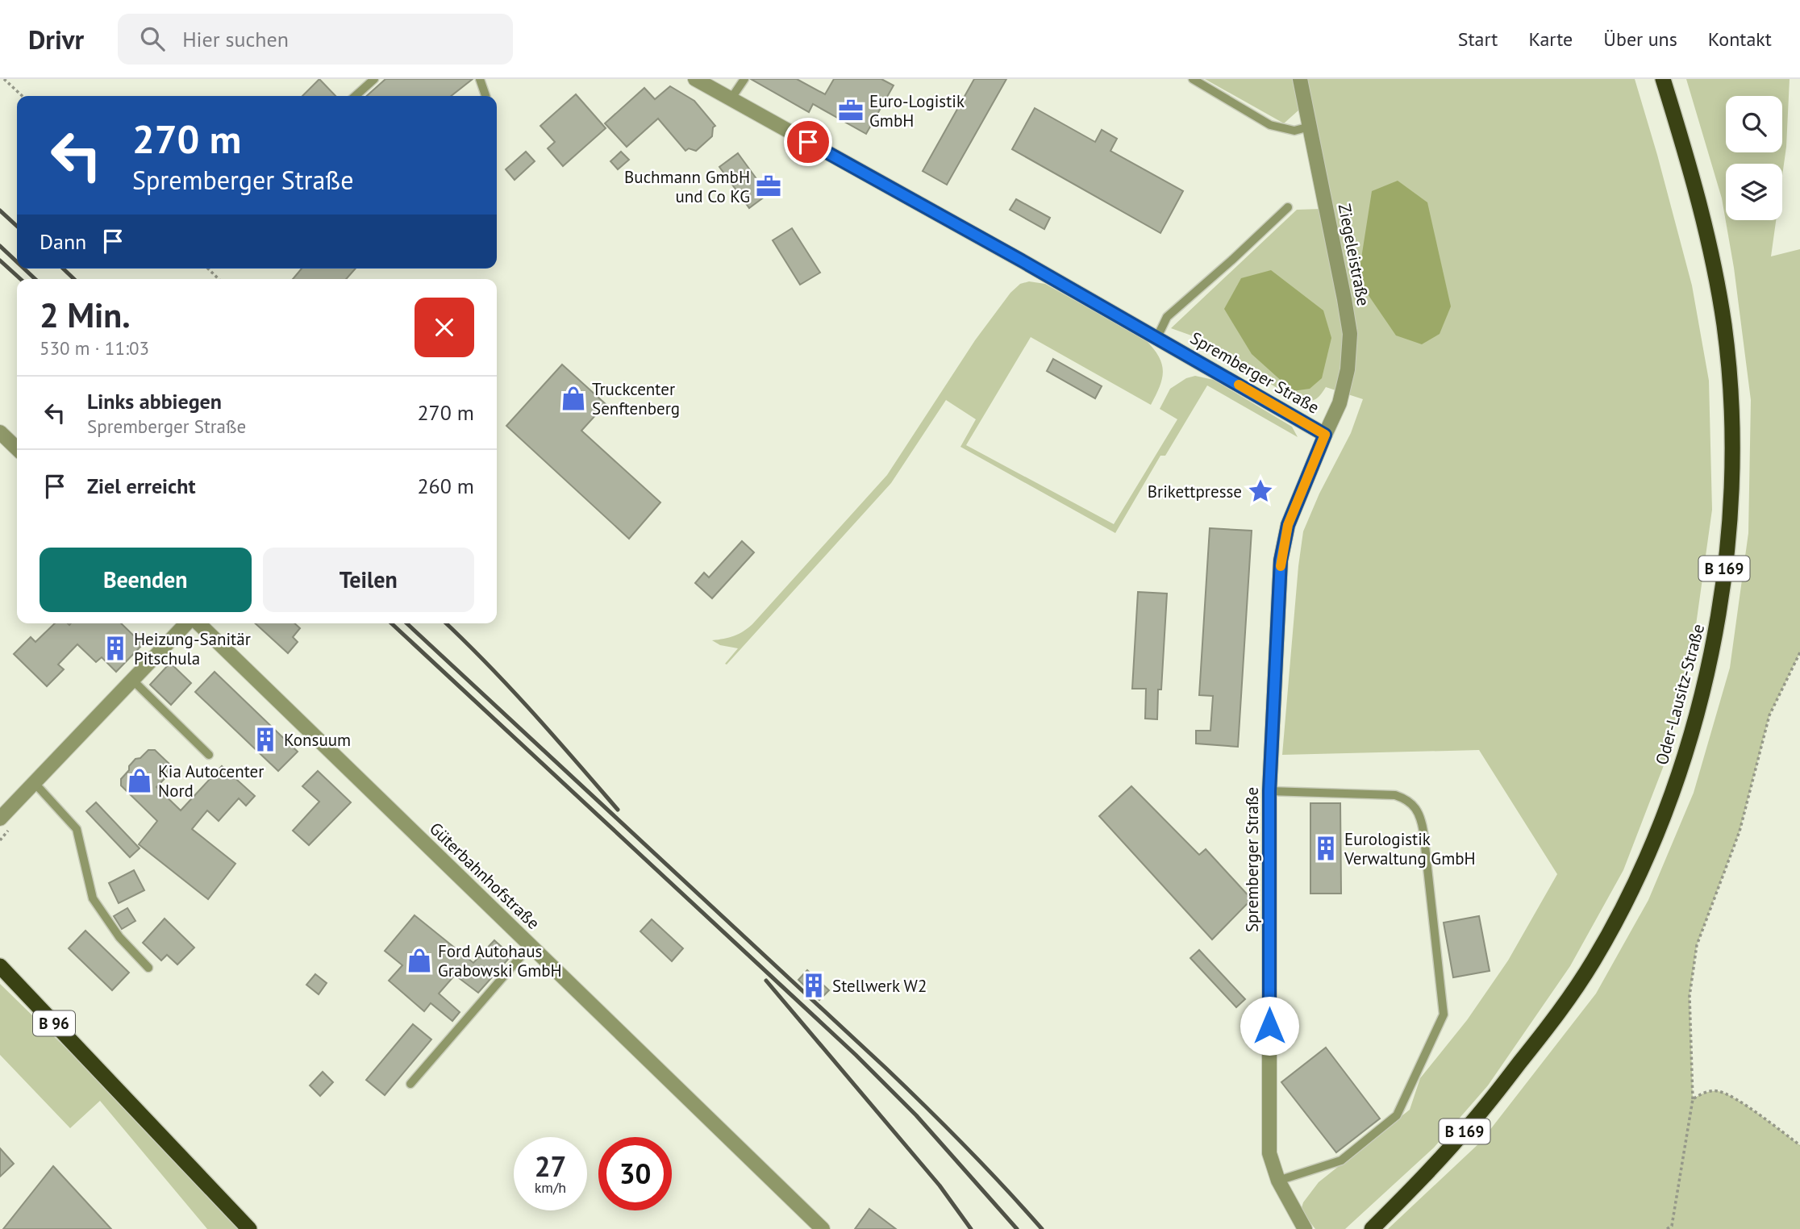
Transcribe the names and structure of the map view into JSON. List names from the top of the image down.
{
  "streets": {
    "highway": ["B 169", "Oder-Lausitz-Straße", "B 96"],
    "street": ["Ziegeleistraße", "Spremberger Straße", "Güterbahnhofstraße"]
  },
  "crossings": [
    ["Ziegeleistraße", "Spremberger Straße"]
  ],
  "places": {
    "office": ["Euro-Logistik GmbH", "Buchmann GmbH und Co KG"],
    "shop": ["Truckcenter Senftenberg", "Kia Autocenter Nord", "Ford Autohaus Grabowski GmbH"],
    "place": ["Brikettpresse"],
    "building": [
      "Heizung-Sanitär Pitschula",
      "Konsuum",
      "Eurologistik Verwaltung GmbH",
      "Stellwerk W2"
    ]
  },
  "page": {
    "header": "Drivr",
    "search": "Hier suchen",
    "nav": [
      "Start",
      "Karte",
      "Über uns",
      "Kontakt"
    ],
    "turn": ["270 m", "Spremberger Straße"],
    "then": "Dann",
    "heading": ["2 Min.", "530 m · 11:03"],
    "list": [
      {
        "name": "Links abbiegen",
        "note": "Spremberger Straße",
        "value": "270 m"
      },
      {
        "name": "Ziel erreicht",
        "value": "260 m"
      }
    ],
    "buttons": ["Beenden", "Teilen"],
    "speed": "27 km/h",
    "limit": "30"
  }
}
